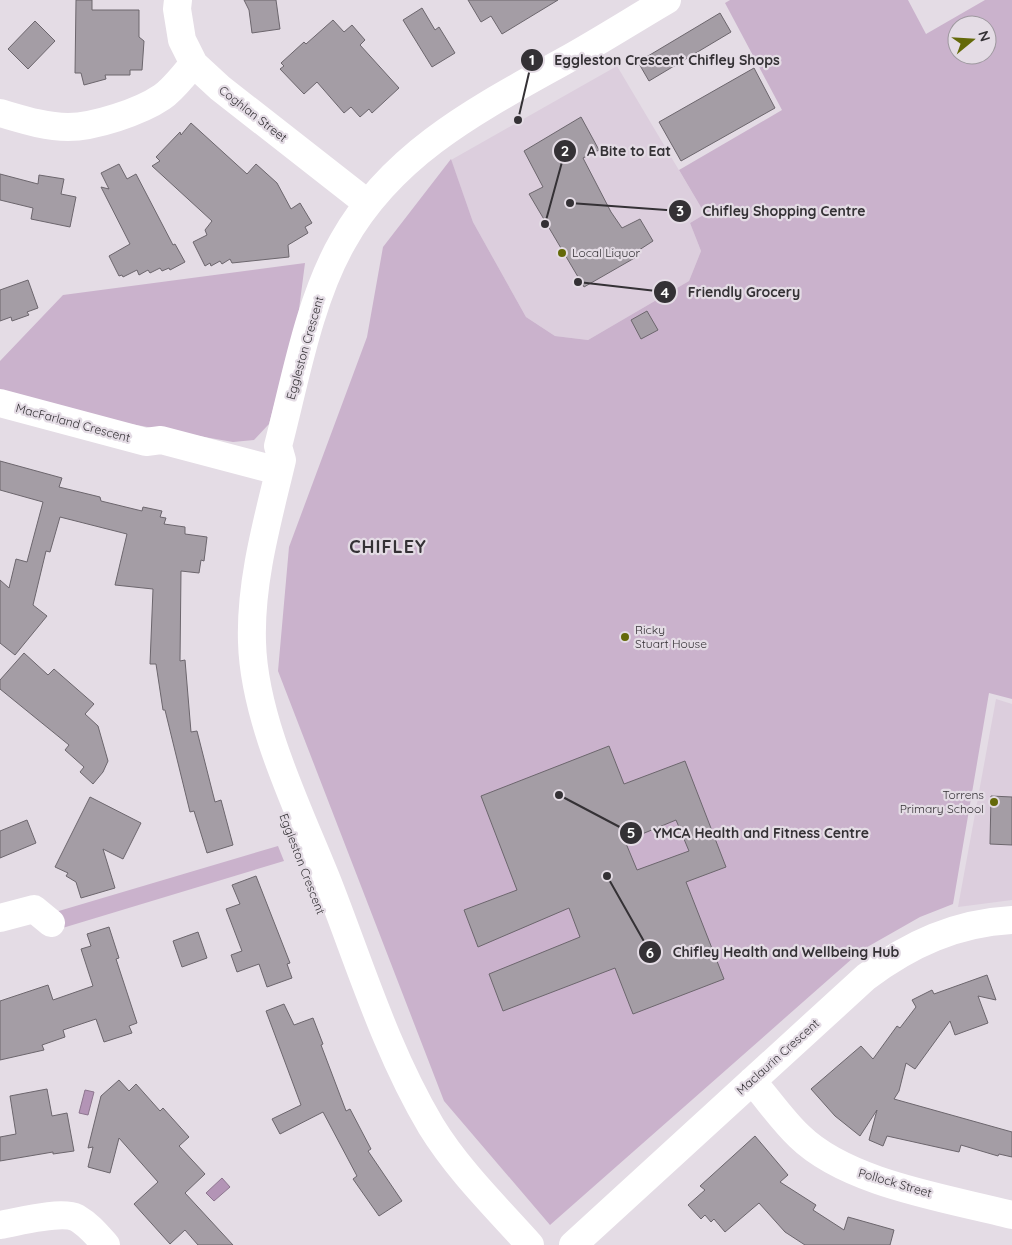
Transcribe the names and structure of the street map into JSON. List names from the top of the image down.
{
  "streets": {
    "street": [
      "Coghlan Street",
      "Eggleston Crescent",
      "MacFarland Crescent",
      "Maclaurin Crescent",
      "Pollock Street"
    ]
  },
  "crossings": [
    ["Coghlan Street", "Eggleston Crescent"],
    ["Eggleston Crescent", "MacFarland Crescent"],
    ["Maclaurin Crescent", "Pollock Street"]
  ],
  "districts": ["CHIFLEY"],
  "places": [
    "Eggleston Crescent Chifley Shops",
    "Chifley Shopping Centre",
    "A Bite to Eat",
    "Local Liquor",
    "Friendly Grocery",
    "Ricky Stuart House",
    "YMCA Health and Fitness Centre",
    "Torrens Primary School",
    "Chifley Health and Wellbeing Hub"
  ],
  "north": "right"
}
